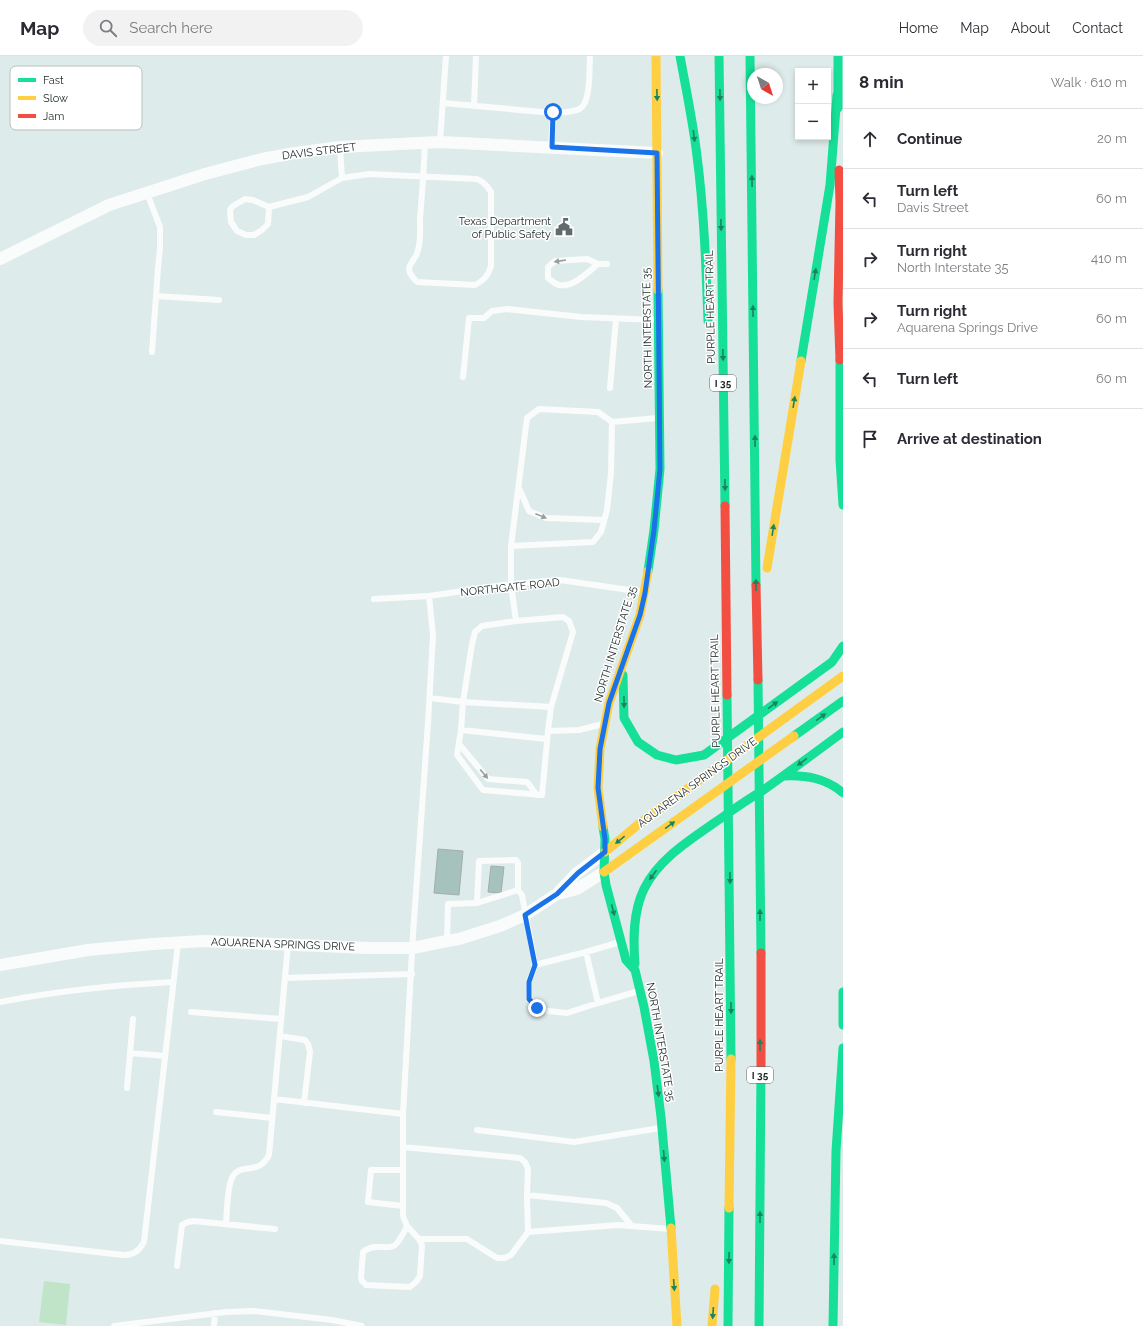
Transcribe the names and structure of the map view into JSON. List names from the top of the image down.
{
  "streets": {
    "main road": [
      "PURPLE HEART TRAIL",
      "NORTH INTERSTATE 35",
      "I 35",
      "AQUARENA SPRINGS DRIVE"
    ],
    "street": ["DAVIS STREET"],
    "lane": ["NORTHGATE ROAD"]
  },
  "crossings": [
    ["DAVIS STREET", "NORTH INTERSTATE 35"],
    ["NORTH INTERSTATE 35", "NORTHGATE ROAD"],
    ["NORTH INTERSTATE 35", "AQUARENA SPRINGS DRIVE"]
  ],
  "places": {
    "public building": ["Texas Department of Public Safety"]
  },
  "legend": ["Fast", "Slow", "Jam"],
  "north": "bottom right",
  "page": {
    "header": "Map",
    "search": "Search here",
    "nav": [
      "Home",
      "Map",
      "About",
      "Contact"
    ],
    "heading": ["8 min", "Walk · 610 m"],
    "map_buttons": ["+", "−"],
    "list": [
      ["Continue", "20 m"],
      ["Turn left", "Davis Street", "60 m"],
      ["Turn right", "North Interstate 35", "410 m"],
      ["Turn right", "Aquarena Springs Drive", "60 m"],
      ["Turn left", "60 m"],
      "Arrive at destination"
    ]
  }
}
